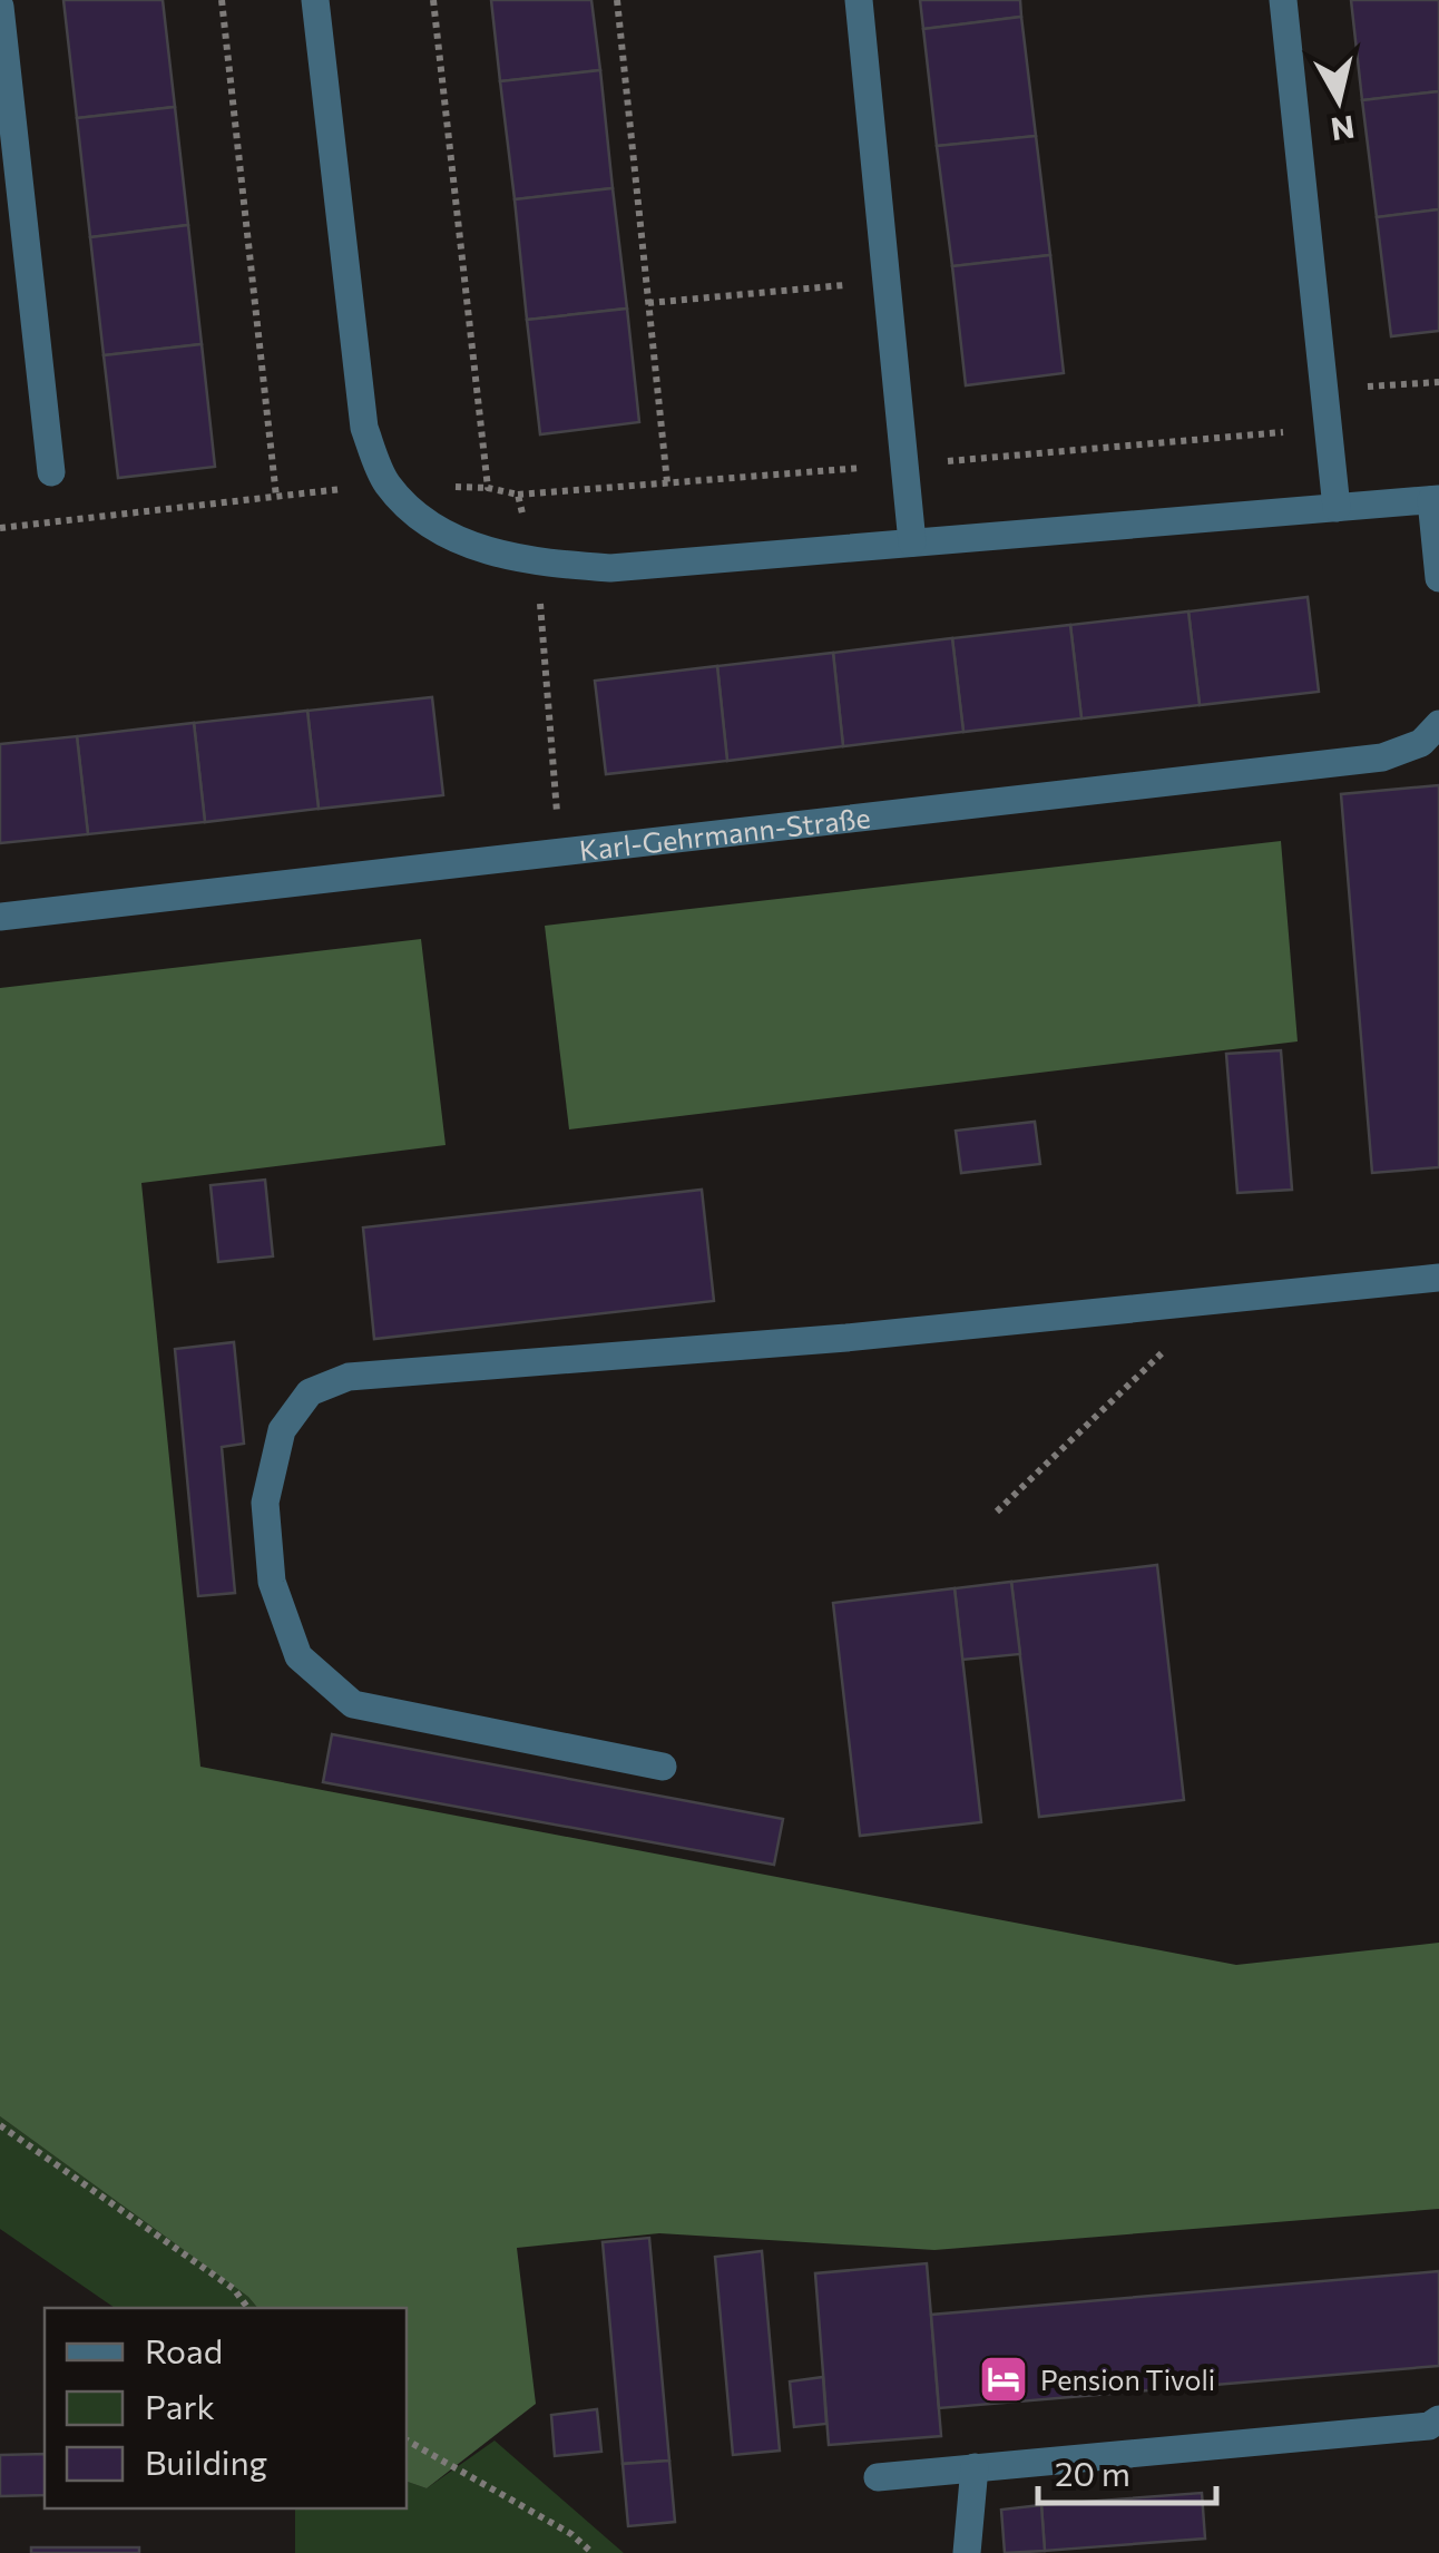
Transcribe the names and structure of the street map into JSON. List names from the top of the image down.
{
  "streets": {
    "street": ["Karl-Gehrmann-Straße"]
  },
  "places": {
    "hotel": ["Pension Tivoli"]
  },
  "legend": ["Road", "Park", "Building"],
  "scale_bar": "20 m",
  "north": "bottom"
}
